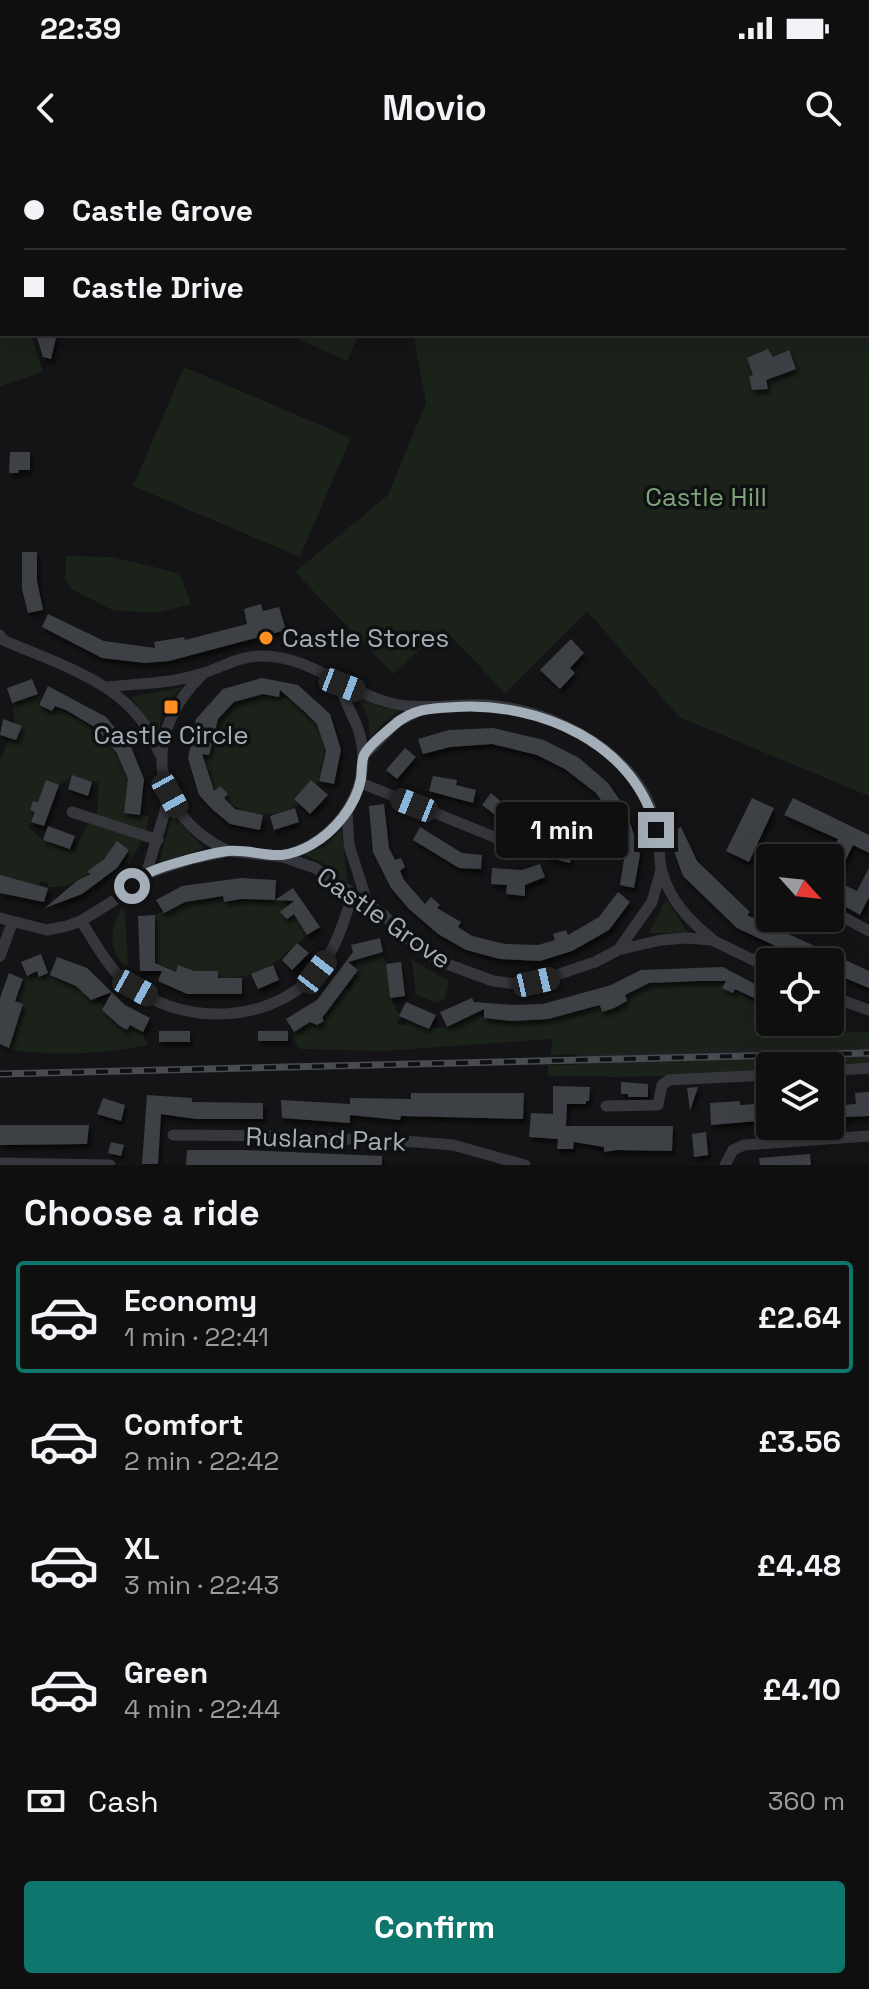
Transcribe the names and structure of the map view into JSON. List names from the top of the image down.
{
  "streets": {
    "street": ["Castle Grove", "Rusland Park"]
  },
  "parks": ["Castle Hill"],
  "places": {
    "other": ["Castle Stores"],
    "transit": ["Castle Circle"]
  },
  "north": "bottom right",
  "page": {
    "status": "22:39",
    "header": "Movio",
    "banner": ["Castle Grove", "Castle Drive"],
    "bubble": "1 min",
    "heading": "Choose a ride",
    "list": [
      {
        "name": "Economy",
        "note": "1 min · 22:41",
        "value": "£2.64"
      },
      {
        "name": "Comfort",
        "note": "2 min · 22:42",
        "value": "£3.56"
      },
      {
        "name": "XL",
        "note": "3 min · 22:43",
        "value": "£4.48"
      },
      {
        "name": "Green",
        "note": "4 min · 22:44",
        "value": "£4.10"
      }
    ],
    "pay": ["Cash", "360 m"],
    "buttons": "Confirm"
  }
}
